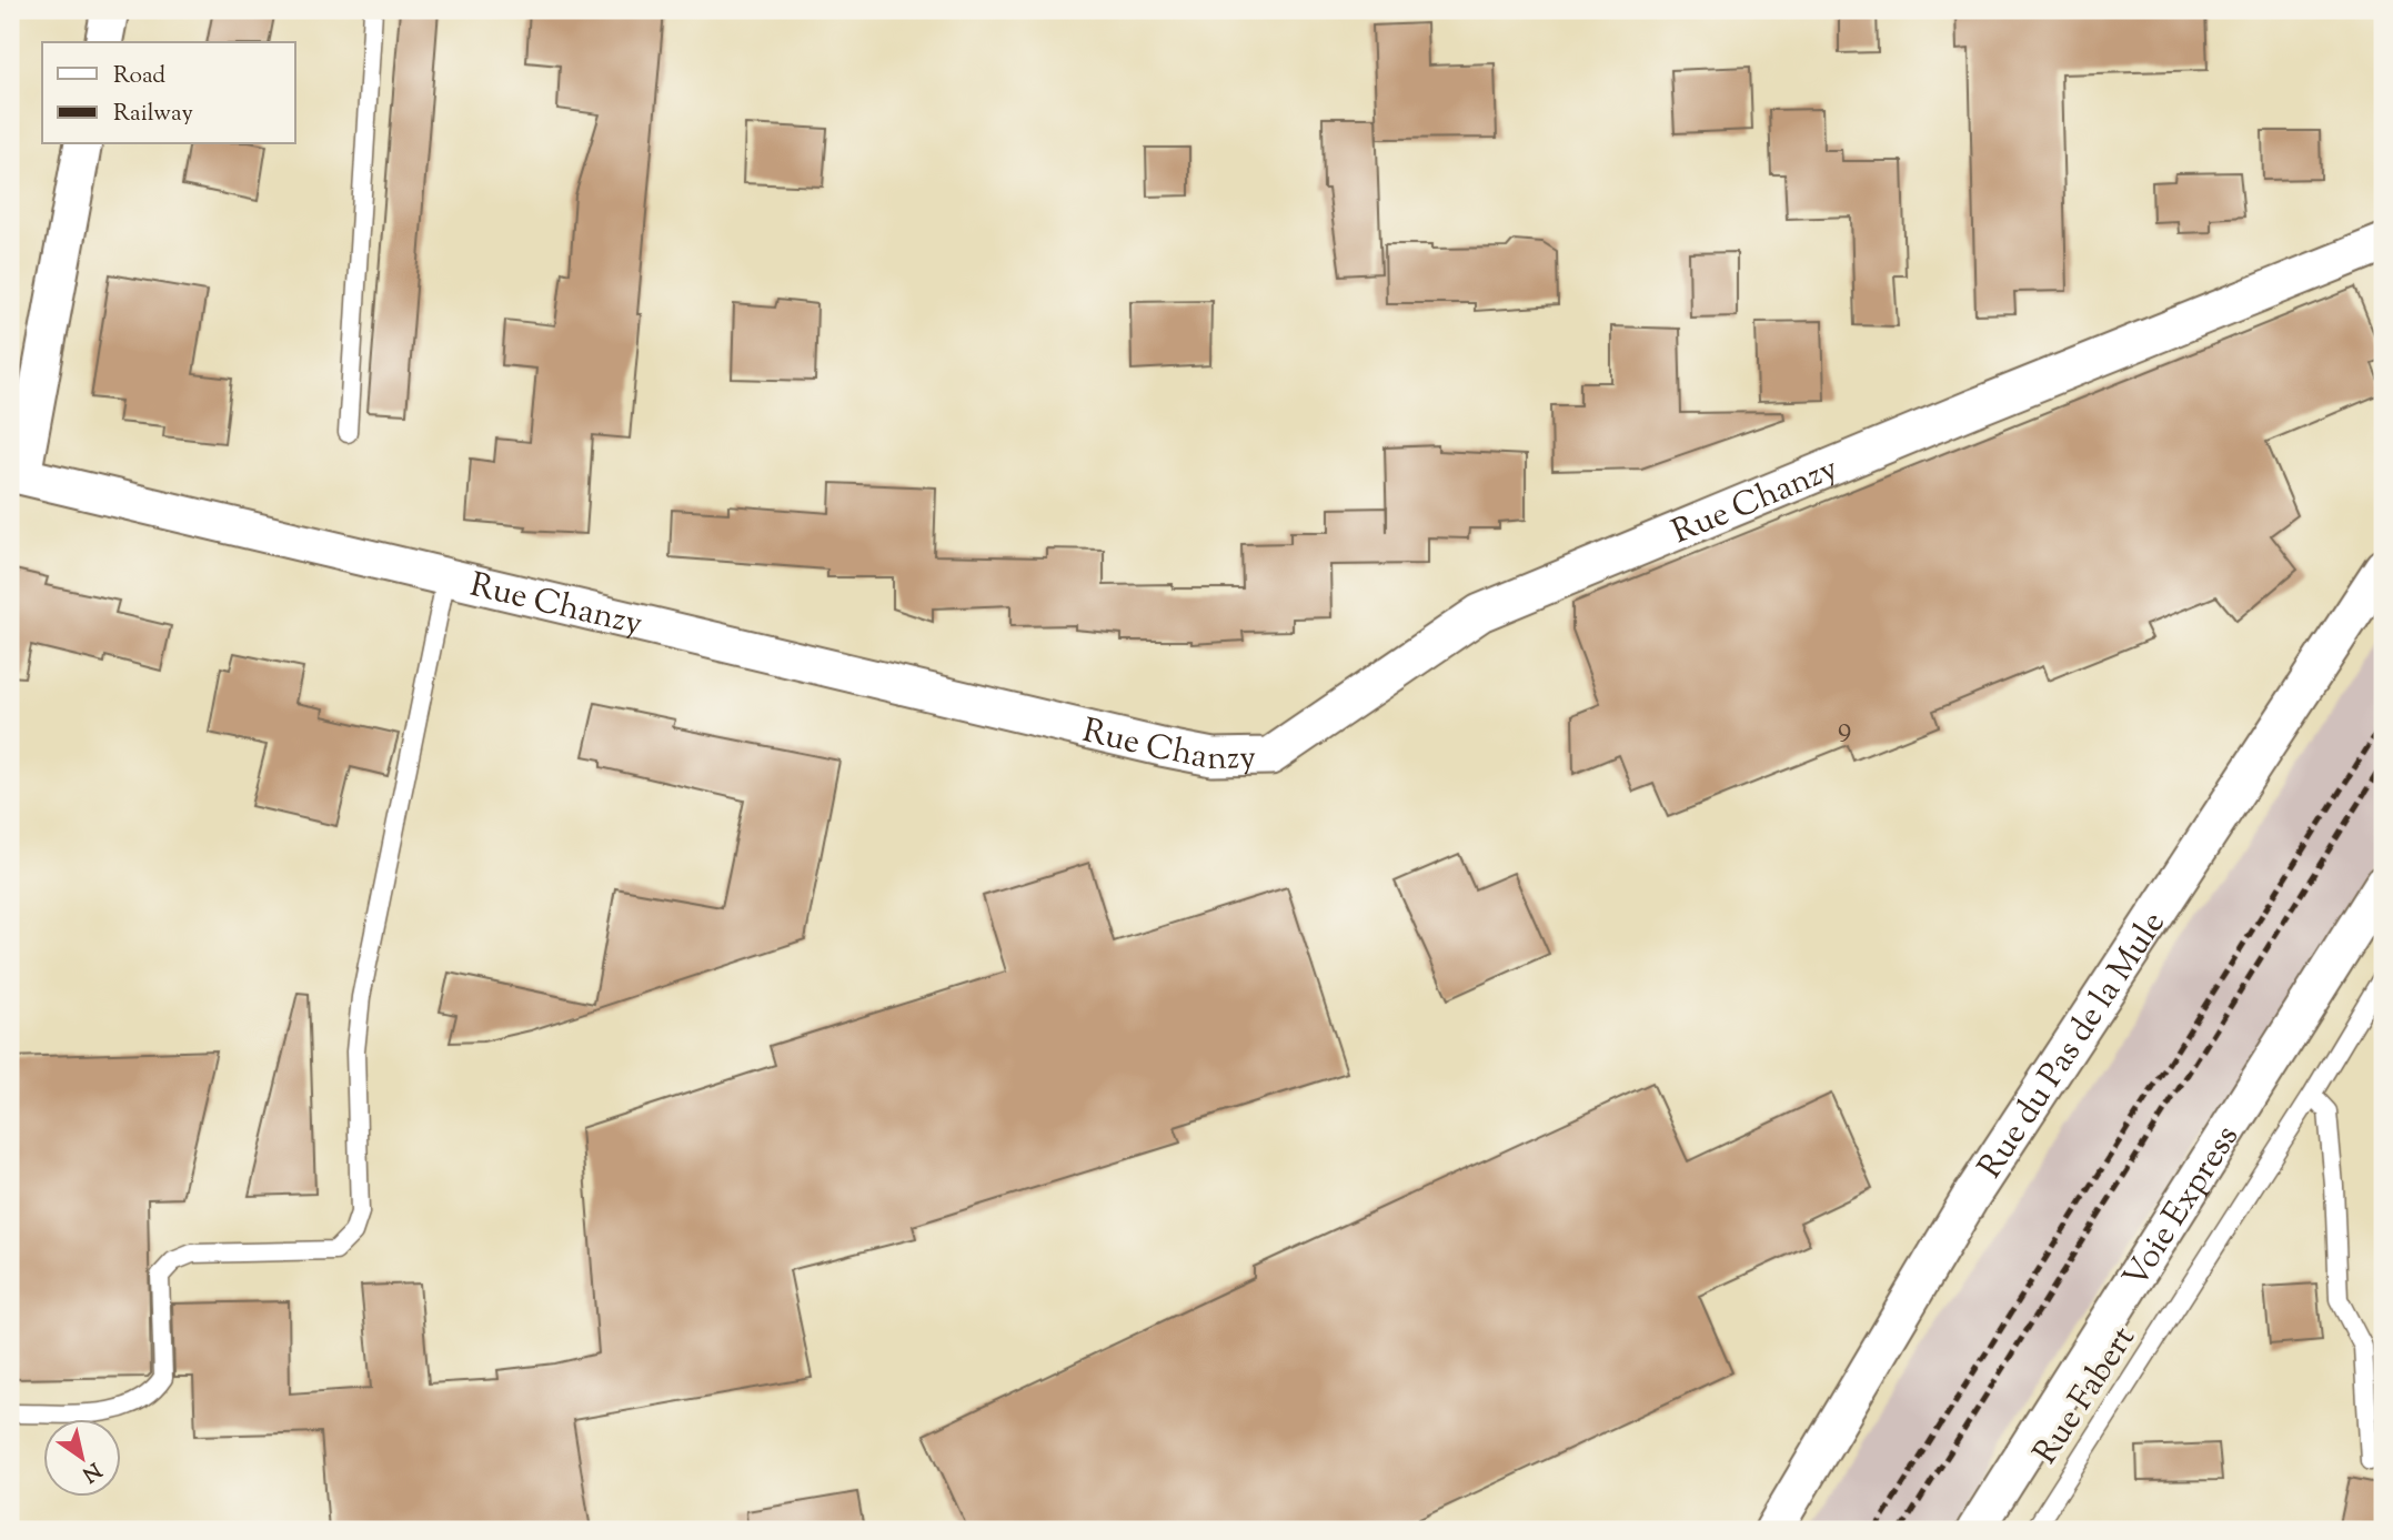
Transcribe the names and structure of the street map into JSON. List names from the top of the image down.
{
  "streets": {
    "street": ["Rue Chanzy", "Rue du Pas de la Mule", "Voie Express"],
    "lane": ["Rue Fabert"]
  },
  "house_numbers": ["9"],
  "legend": ["Road", "Railway"],
  "north": "bottom right"
}
